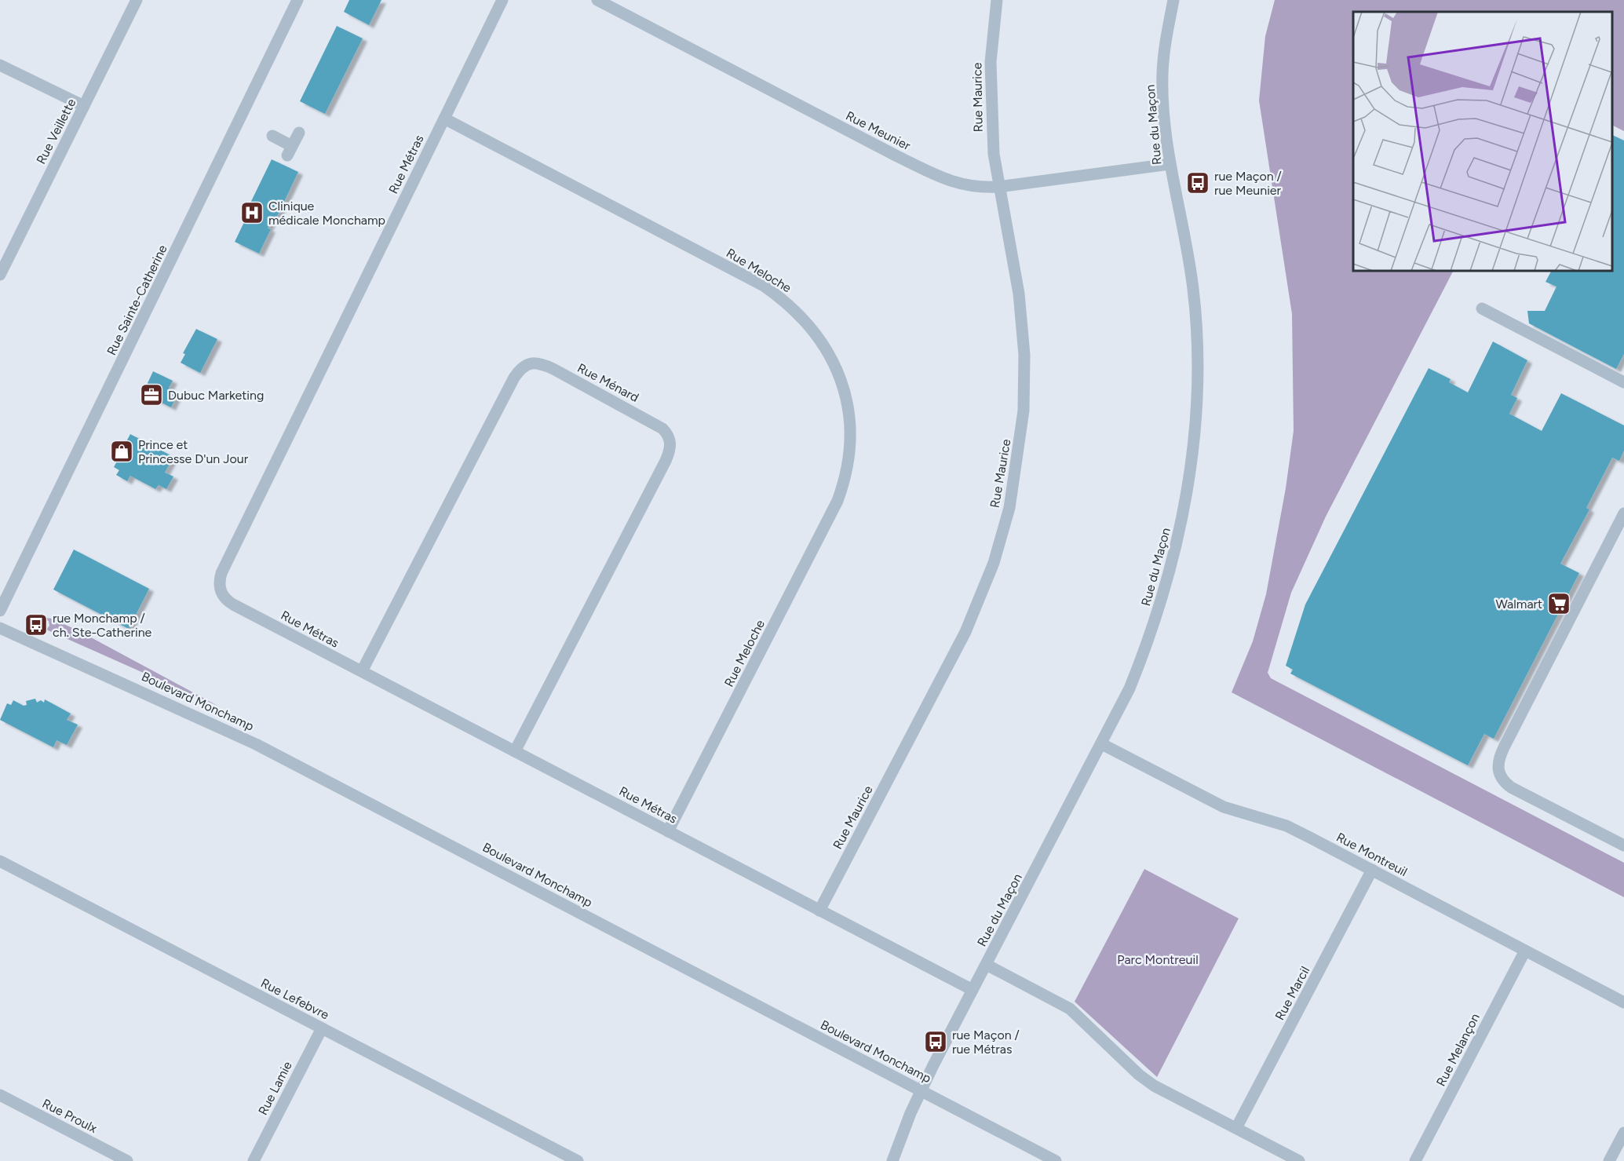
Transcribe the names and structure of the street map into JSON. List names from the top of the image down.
{
  "streets": {
    "street": [
      "Rue Maurice",
      "Rue du Maçon",
      "Rue Meunier",
      "Rue Veillette",
      "Rue Métras",
      "Rue Meloche",
      "Rue Sainte-Catherine",
      "Rue Ménard",
      "Boulevard Monchamp",
      "Rue Montreuil",
      "Rue Marcil",
      "Rue Lefebvre",
      "Rue Melançon",
      "Rue Lamie",
      "Rue Proulx"
    ]
  },
  "crossings": [
    ["Rue Maurice", "Rue Meunier"],
    ["Rue Maurice", "Rue Métras"],
    ["Rue du Maçon", "Rue Meunier"],
    ["Rue du Maçon", "Rue Métras"],
    ["Rue du Maçon", "Boulevard Monchamp"],
    ["Rue du Maçon", "Rue Montreuil"],
    ["Rue Métras", "Rue Meloche"],
    ["Rue Métras", "Rue Ménard"],
    ["Rue Montreuil", "Rue Marcil"],
    ["Rue Montreuil", "Rue Melançon"],
    ["Rue Lefebvre", "Rue Lamie"]
  ],
  "parks": ["Parc Montreuil"],
  "places": {
    "bus stop": ["rue Maçon / rue Meunier", "rue Monchamp / ch. Ste-Catherine", "rue Maçon / rue Métras"],
    "hospital": ["Clinique médicale Monchamp"],
    "office": ["Dubuc Marketing"],
    "shop": ["Prince et Princesse D'un Jour"],
    "supermarket": ["Walmart"]
  }
}
